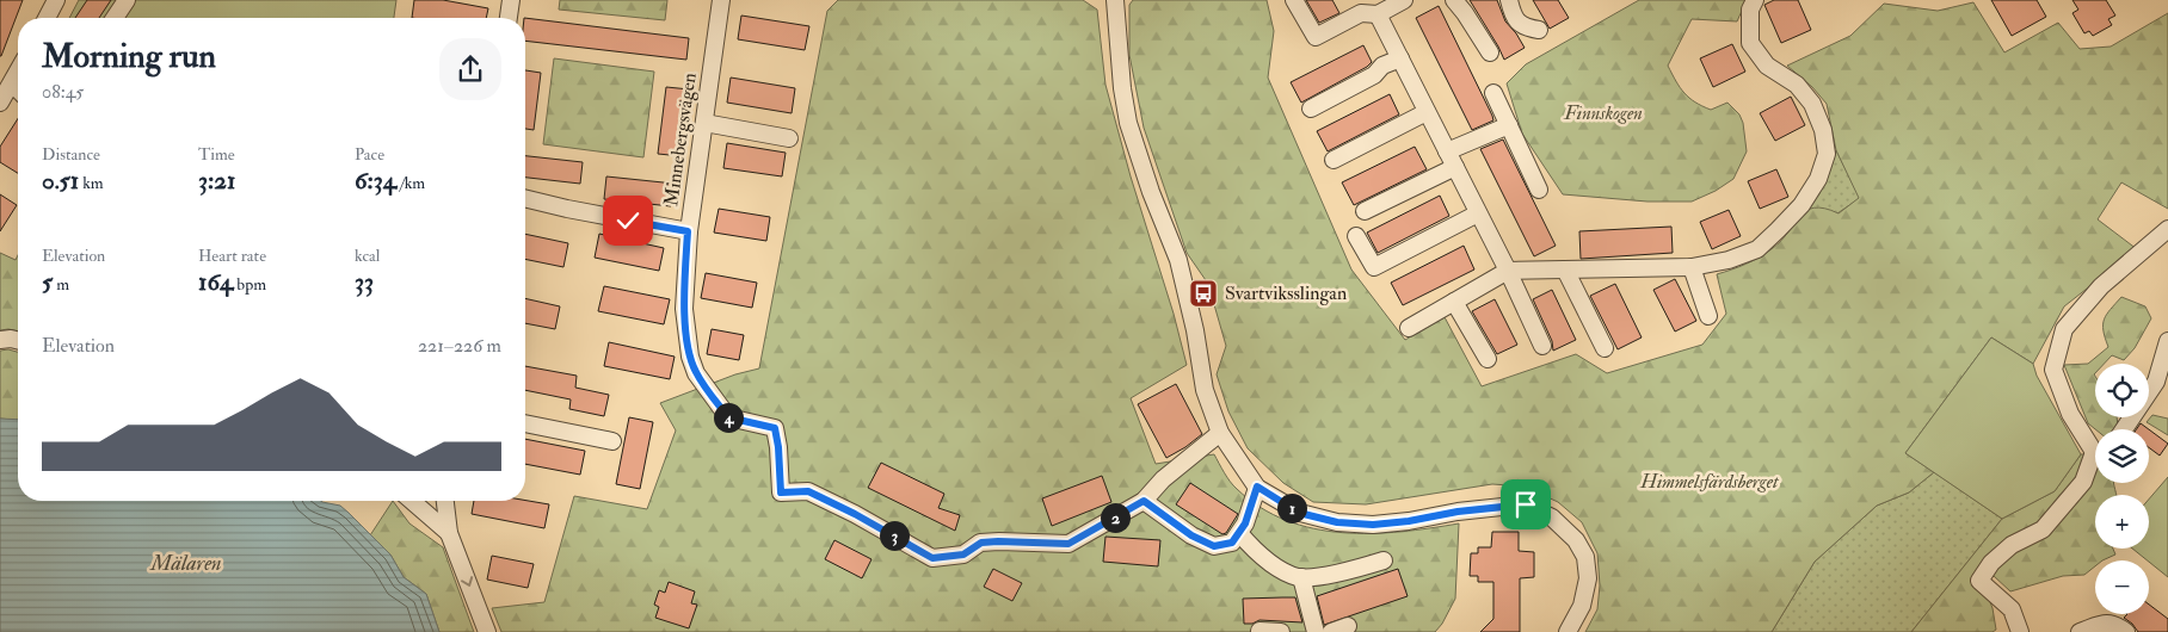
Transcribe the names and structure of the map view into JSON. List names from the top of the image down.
{
  "streets": {
    "street": ["Minnebergsvägen"]
  },
  "water": ["Mälaren"],
  "parks": ["Finnskogen", "Himmelsfärdsberget"],
  "places": {
    "bus stop": ["Svartviksslingan"]
  },
  "page": {
    "heading": ["Morning run", "08:45"],
    "stats": [
      ["Distance", "0.51 km"],
      ["Time", "3:21"],
      ["Pace", "6:34 /km"],
      ["Elevation", "5 m"],
      ["Heart rate", "164 bpm"],
      ["kcal", "33"]
    ],
    "chart": ["Elevation", "221–226 m"],
    "map_buttons": ["+", "−"],
    "pins": [
      "4",
      "1",
      "2",
      "3"
    ]
  }
}
